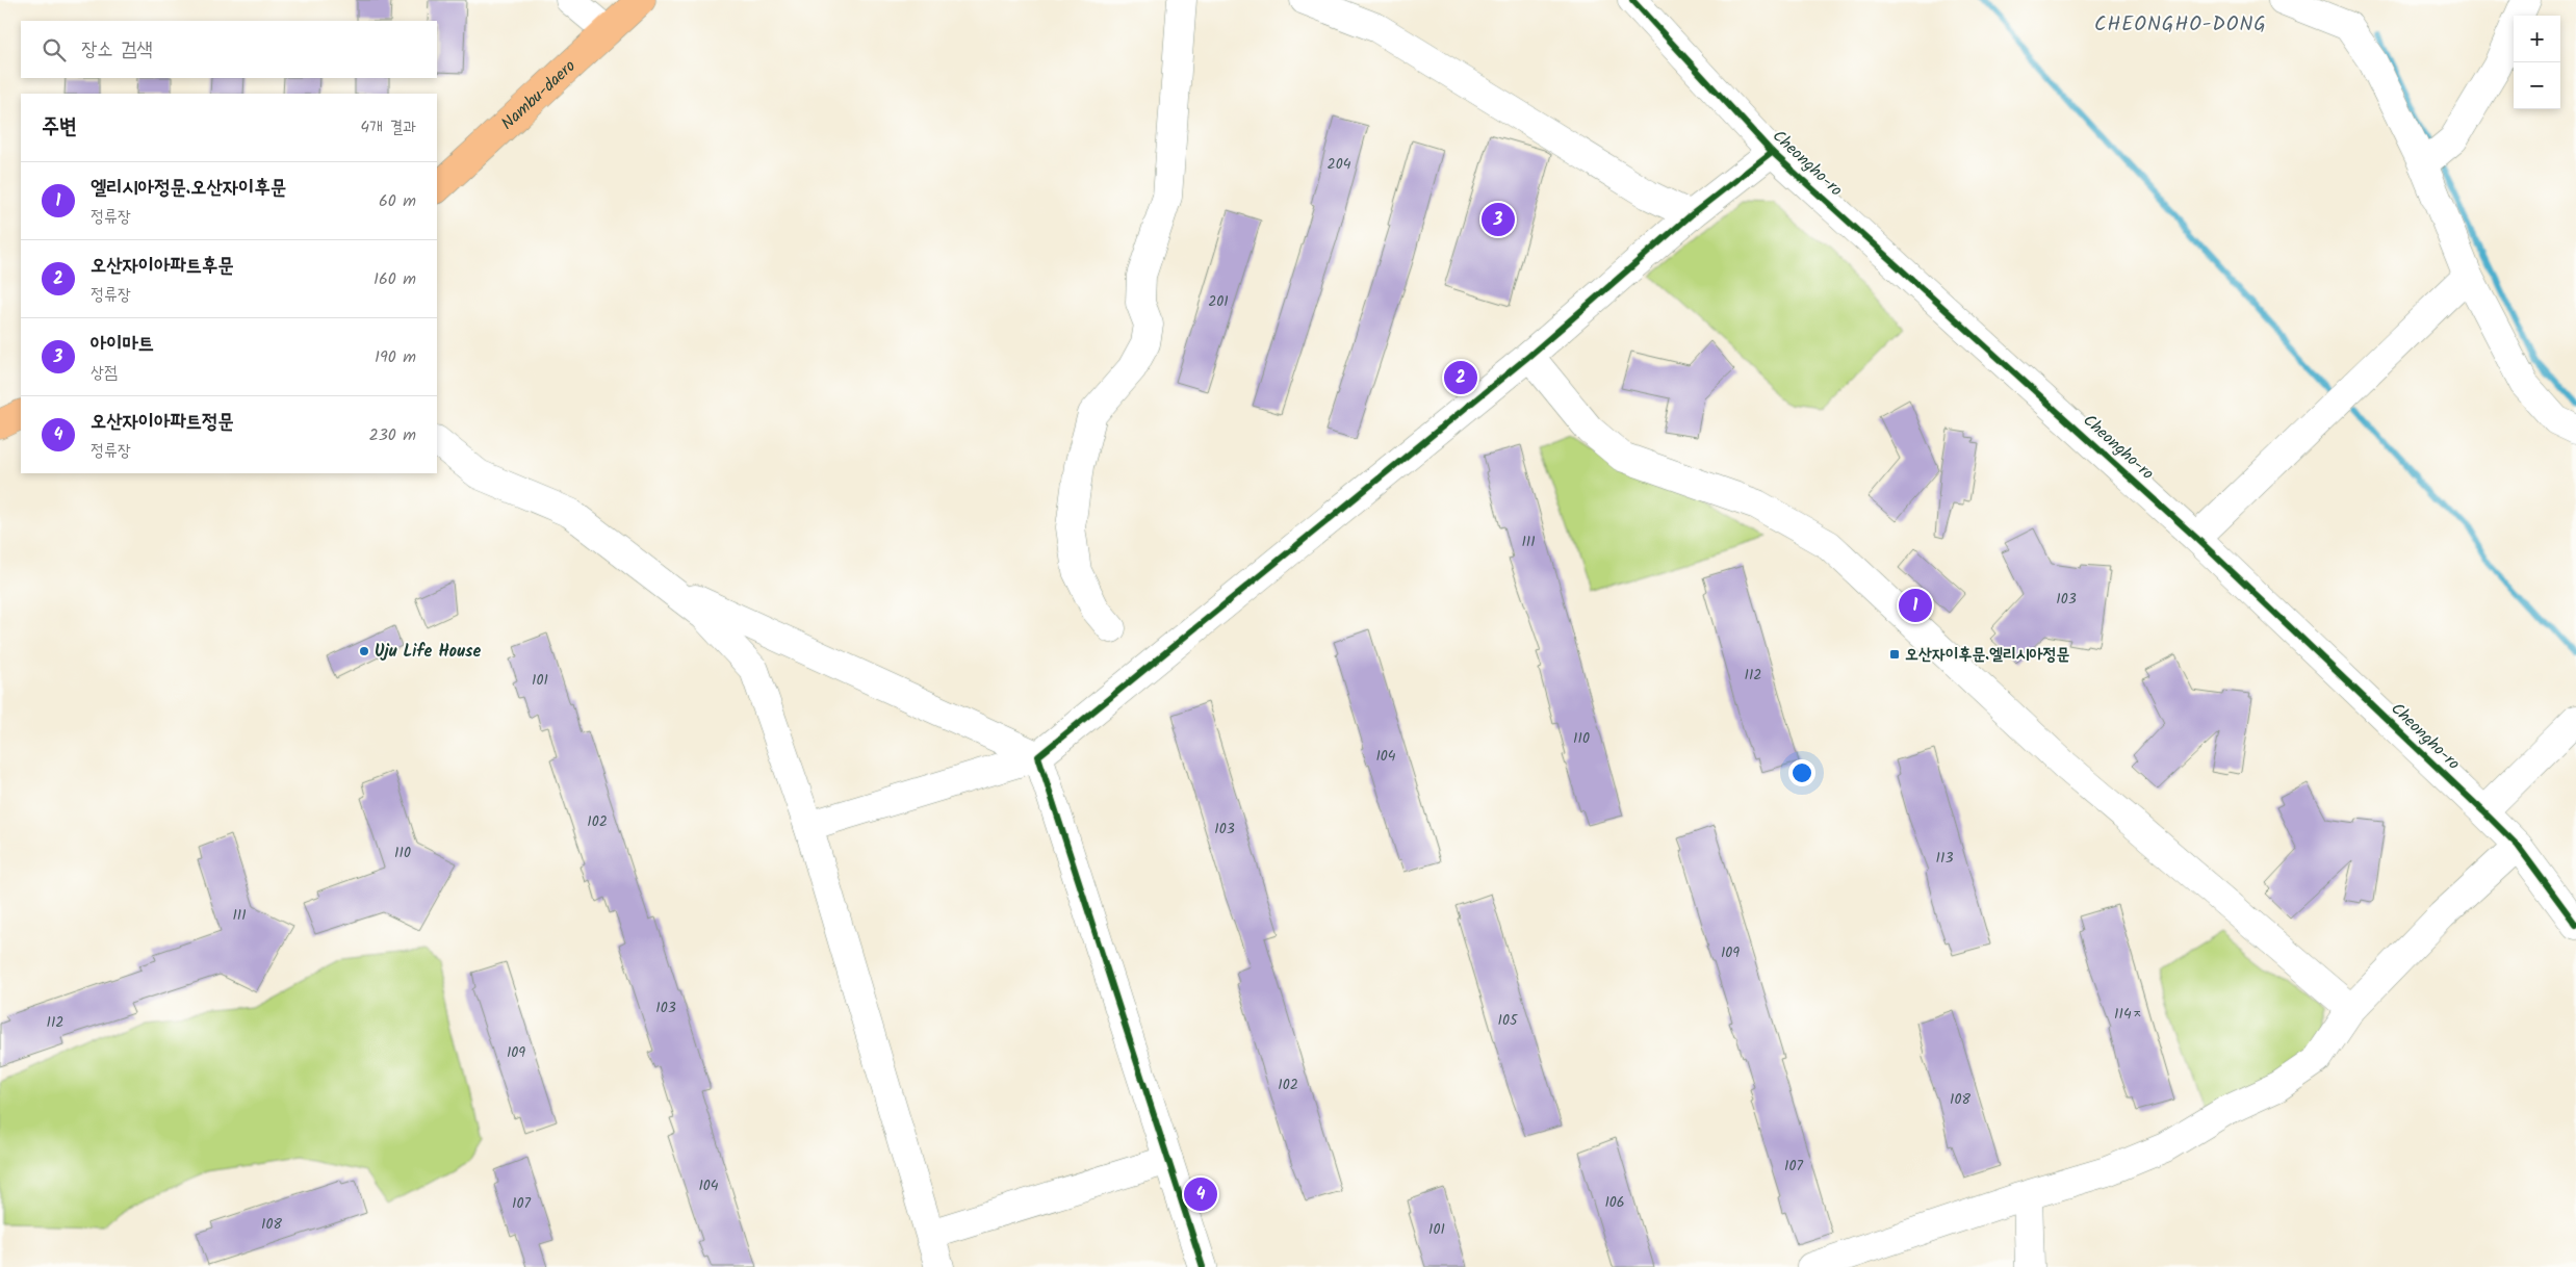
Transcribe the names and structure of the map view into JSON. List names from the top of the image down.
{
  "streets": {
    "main road": ["Nambu-daero"],
    "street": ["Cheongho-ro"]
  },
  "districts": ["CHEONGHO-DONG"],
  "places": {
    "other": ["Uju Life House"],
    "transit": ["오산자이후문.엘리시아정문"]
  },
  "house_numbers": [
    "204",
    "201",
    "111",
    "103",
    "112",
    "101",
    "110",
    "104",
    "102",
    "103",
    "110",
    "113",
    "111",
    "109",
    "103",
    "114ㅈ",
    "105",
    "112",
    "109",
    "102",
    "108",
    "107",
    "104",
    "106",
    "107",
    "108",
    "101"
  ],
  "page": {
    "map_buttons": ["+", "−"],
    "search": "장소 검색",
    "heading": ["주변", "4개 결과"],
    "list": [
      {
        "mark": "1",
        "name": "엘리시아정문.오산자이후문",
        "note": "정류장",
        "value": "60 m"
      },
      {
        "mark": "2",
        "name": "오산자이아파트후문",
        "note": "정류장",
        "value": "160 m"
      },
      {
        "mark": "3",
        "name": "아이마트",
        "note": "상점",
        "value": "190 m"
      },
      {
        "mark": "4",
        "name": "오산자이아파트정문",
        "note": "정류장",
        "value": "230 m"
      }
    ],
    "pins": [
      "3",
      "2",
      "1",
      "4"
    ]
  }
}
